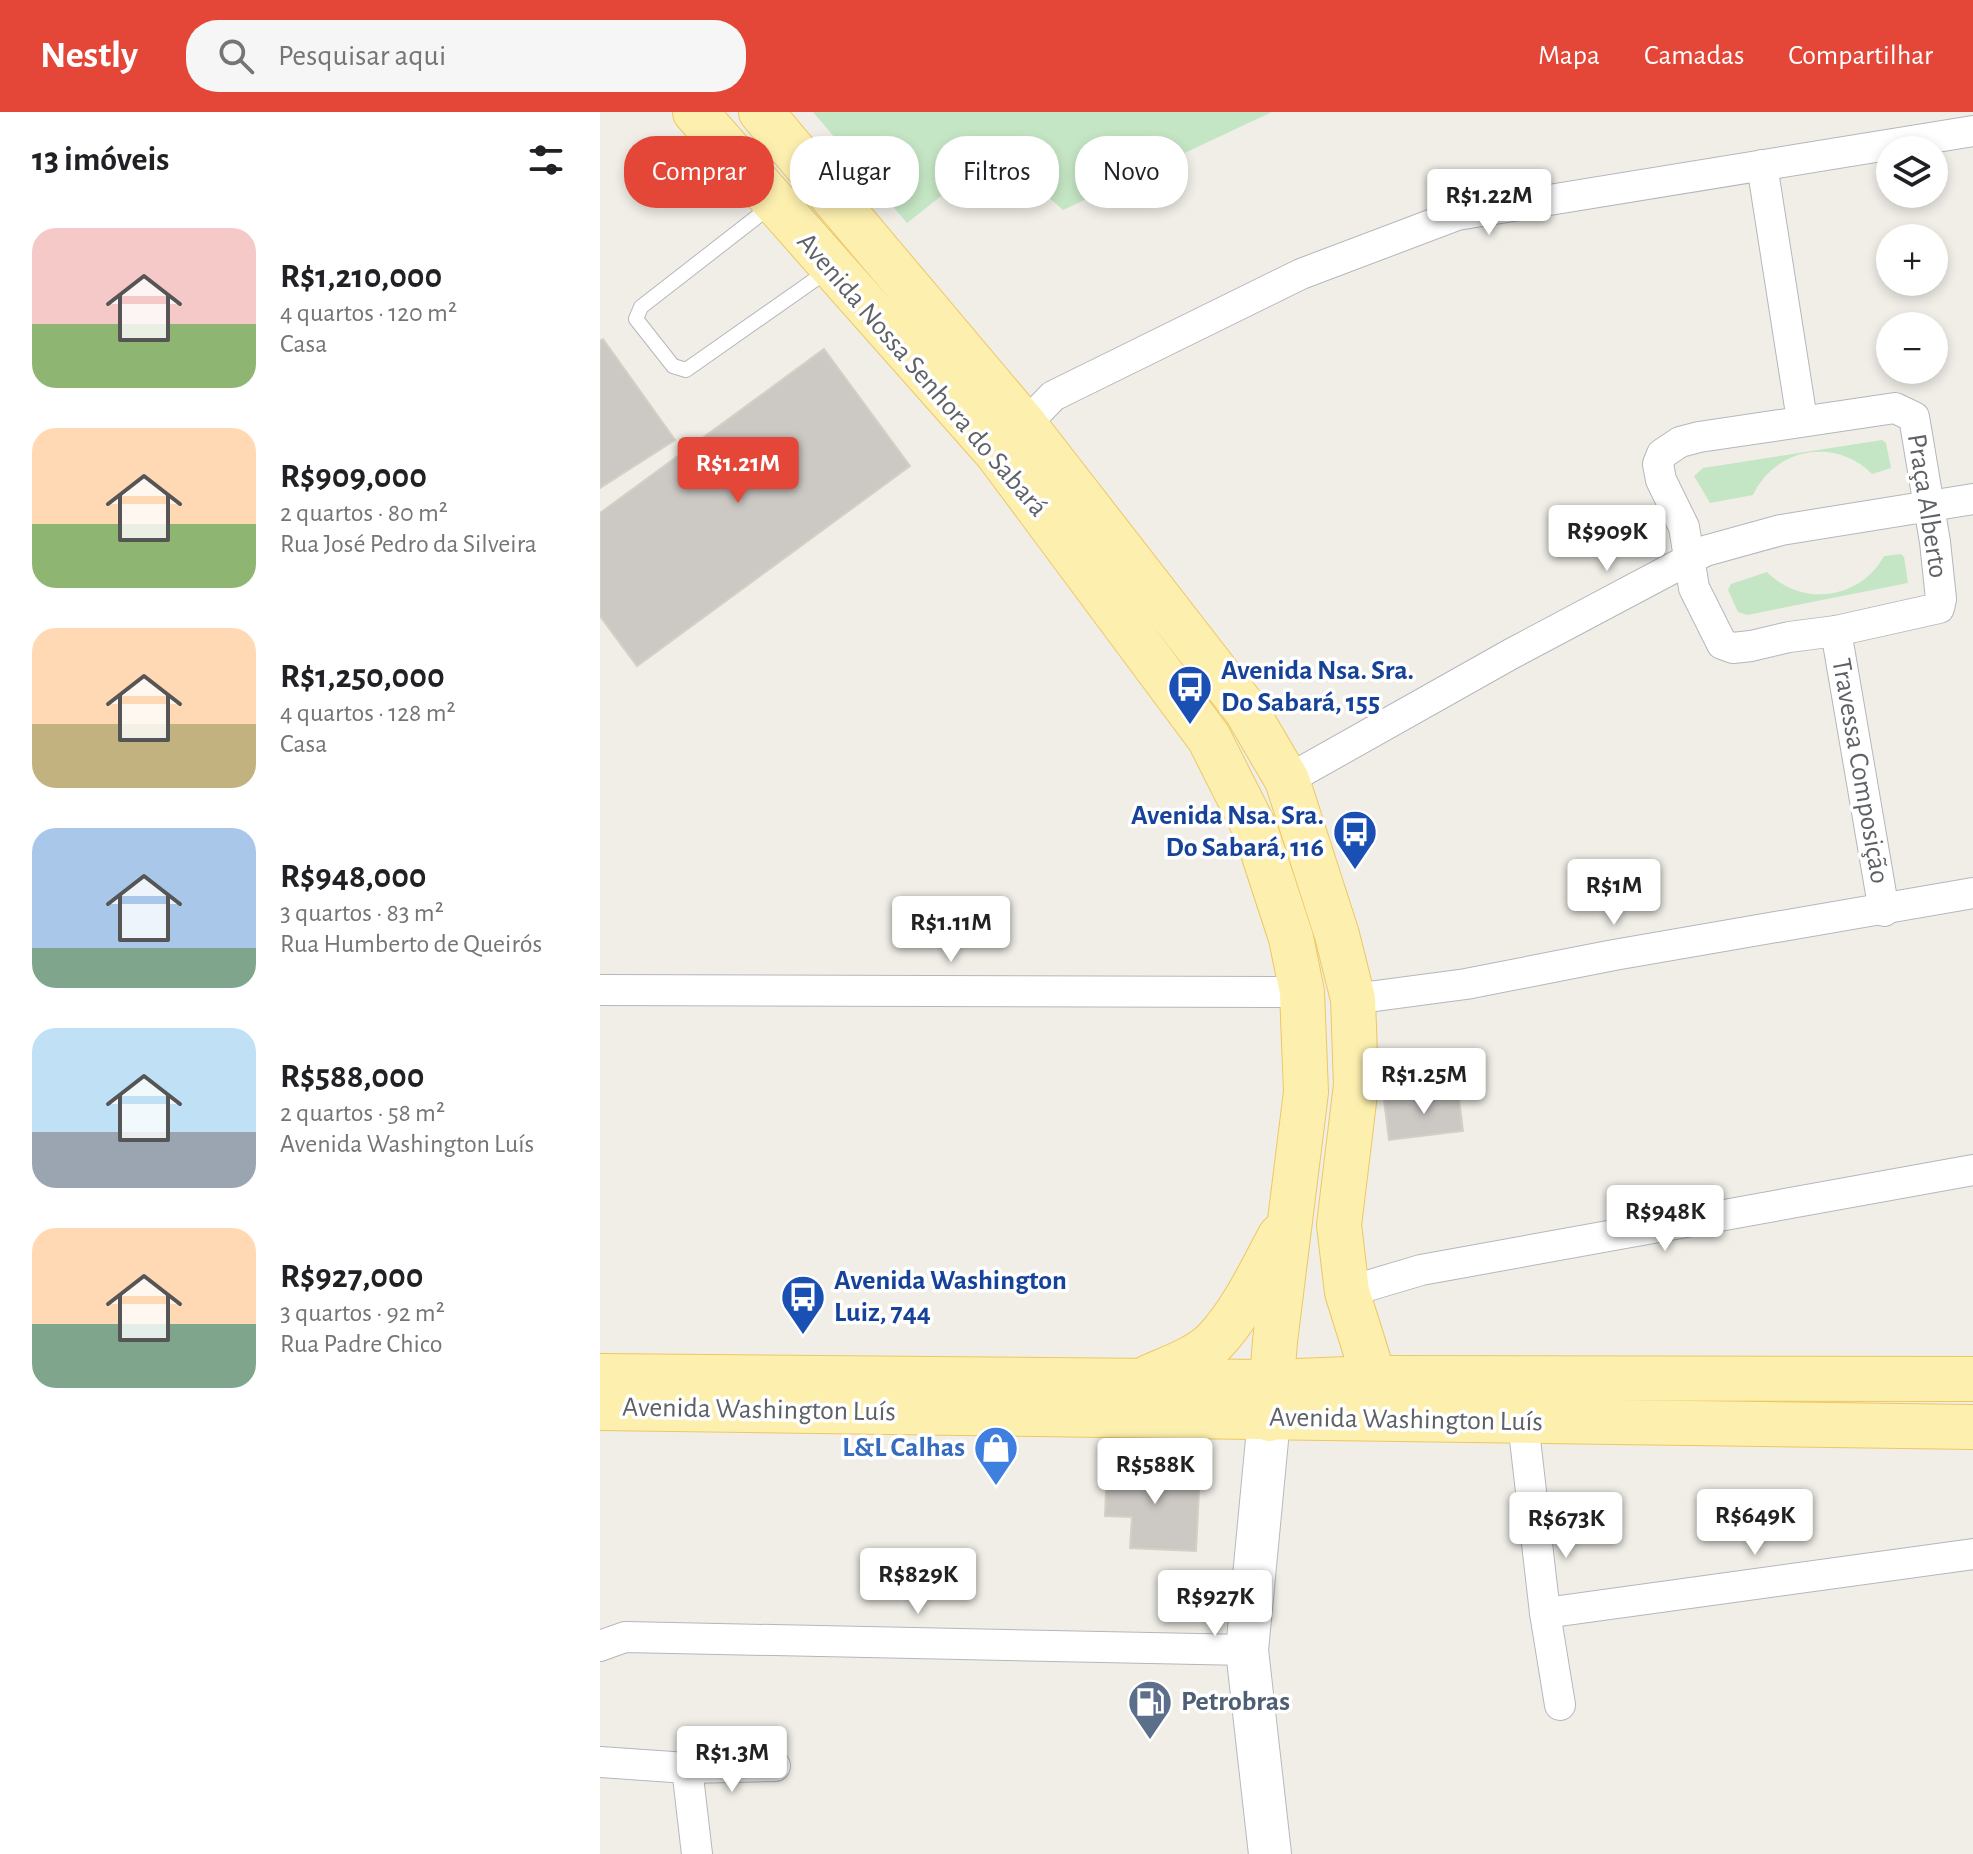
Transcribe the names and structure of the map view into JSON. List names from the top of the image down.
{
  "streets": {
    "main road": ["Avenida Nossa Senhora do Sabará", "Avenida Washington Luís"],
    "street": ["Praça Alberto", "Travessa Composição"]
  },
  "crossings": [
    ["Avenida Nossa Senhora do Sabará", "Avenida Washington Luís"],
    ["Praça Alberto", "Travessa Composição"]
  ],
  "places": {
    "bus stop": ["Avenida Nsa. Sra. Do Sabará, 155", "Avenida Nsa. Sra. Do Sabará, 116", "Avenida Washington Luiz, 744"],
    "shop": ["L&L Calhas"],
    "fuel station": ["Petrobras"]
  },
  "page": {
    "header": "Nestly",
    "search": "Pesquisar aqui",
    "nav": ["Mapa", "Camadas", "Compartilhar"],
    "heading": "13 imóveis",
    "map_buttons": ["+", "−"],
    "chip": [
      "Comprar",
      "Alugar",
      "Filtros",
      "Novo"
    ],
    "price": [
      "R$1.22M",
      "R$1.21M",
      "R$909K",
      "R$1M",
      "R$1.11M",
      "R$1.25M",
      "R$948K",
      "R$588K",
      "R$649K",
      "R$673K",
      "R$829K",
      "R$927K",
      "R$1.3M"
    ],
    "list": [
      {
        "name": "R$1,210,000",
        "note": "4 quartos · 120 m² · Casa"
      },
      {
        "name": "R$909,000",
        "note": "2 quartos · 80 m² · Rua José Pedro da Silveira"
      },
      {
        "name": "R$1,250,000",
        "note": "4 quartos · 128 m² · Casa"
      },
      {
        "name": "R$948,000",
        "note": "3 quartos · 83 m² · Rua Humberto de Queirós"
      },
      {
        "name": "R$588,000",
        "note": "2 quartos · 58 m² · Avenida Washington Luís"
      },
      {
        "name": "R$927,000",
        "note": "3 quartos · 92 m² · Rua Padre Chico"
      }
    ]
  }
}
